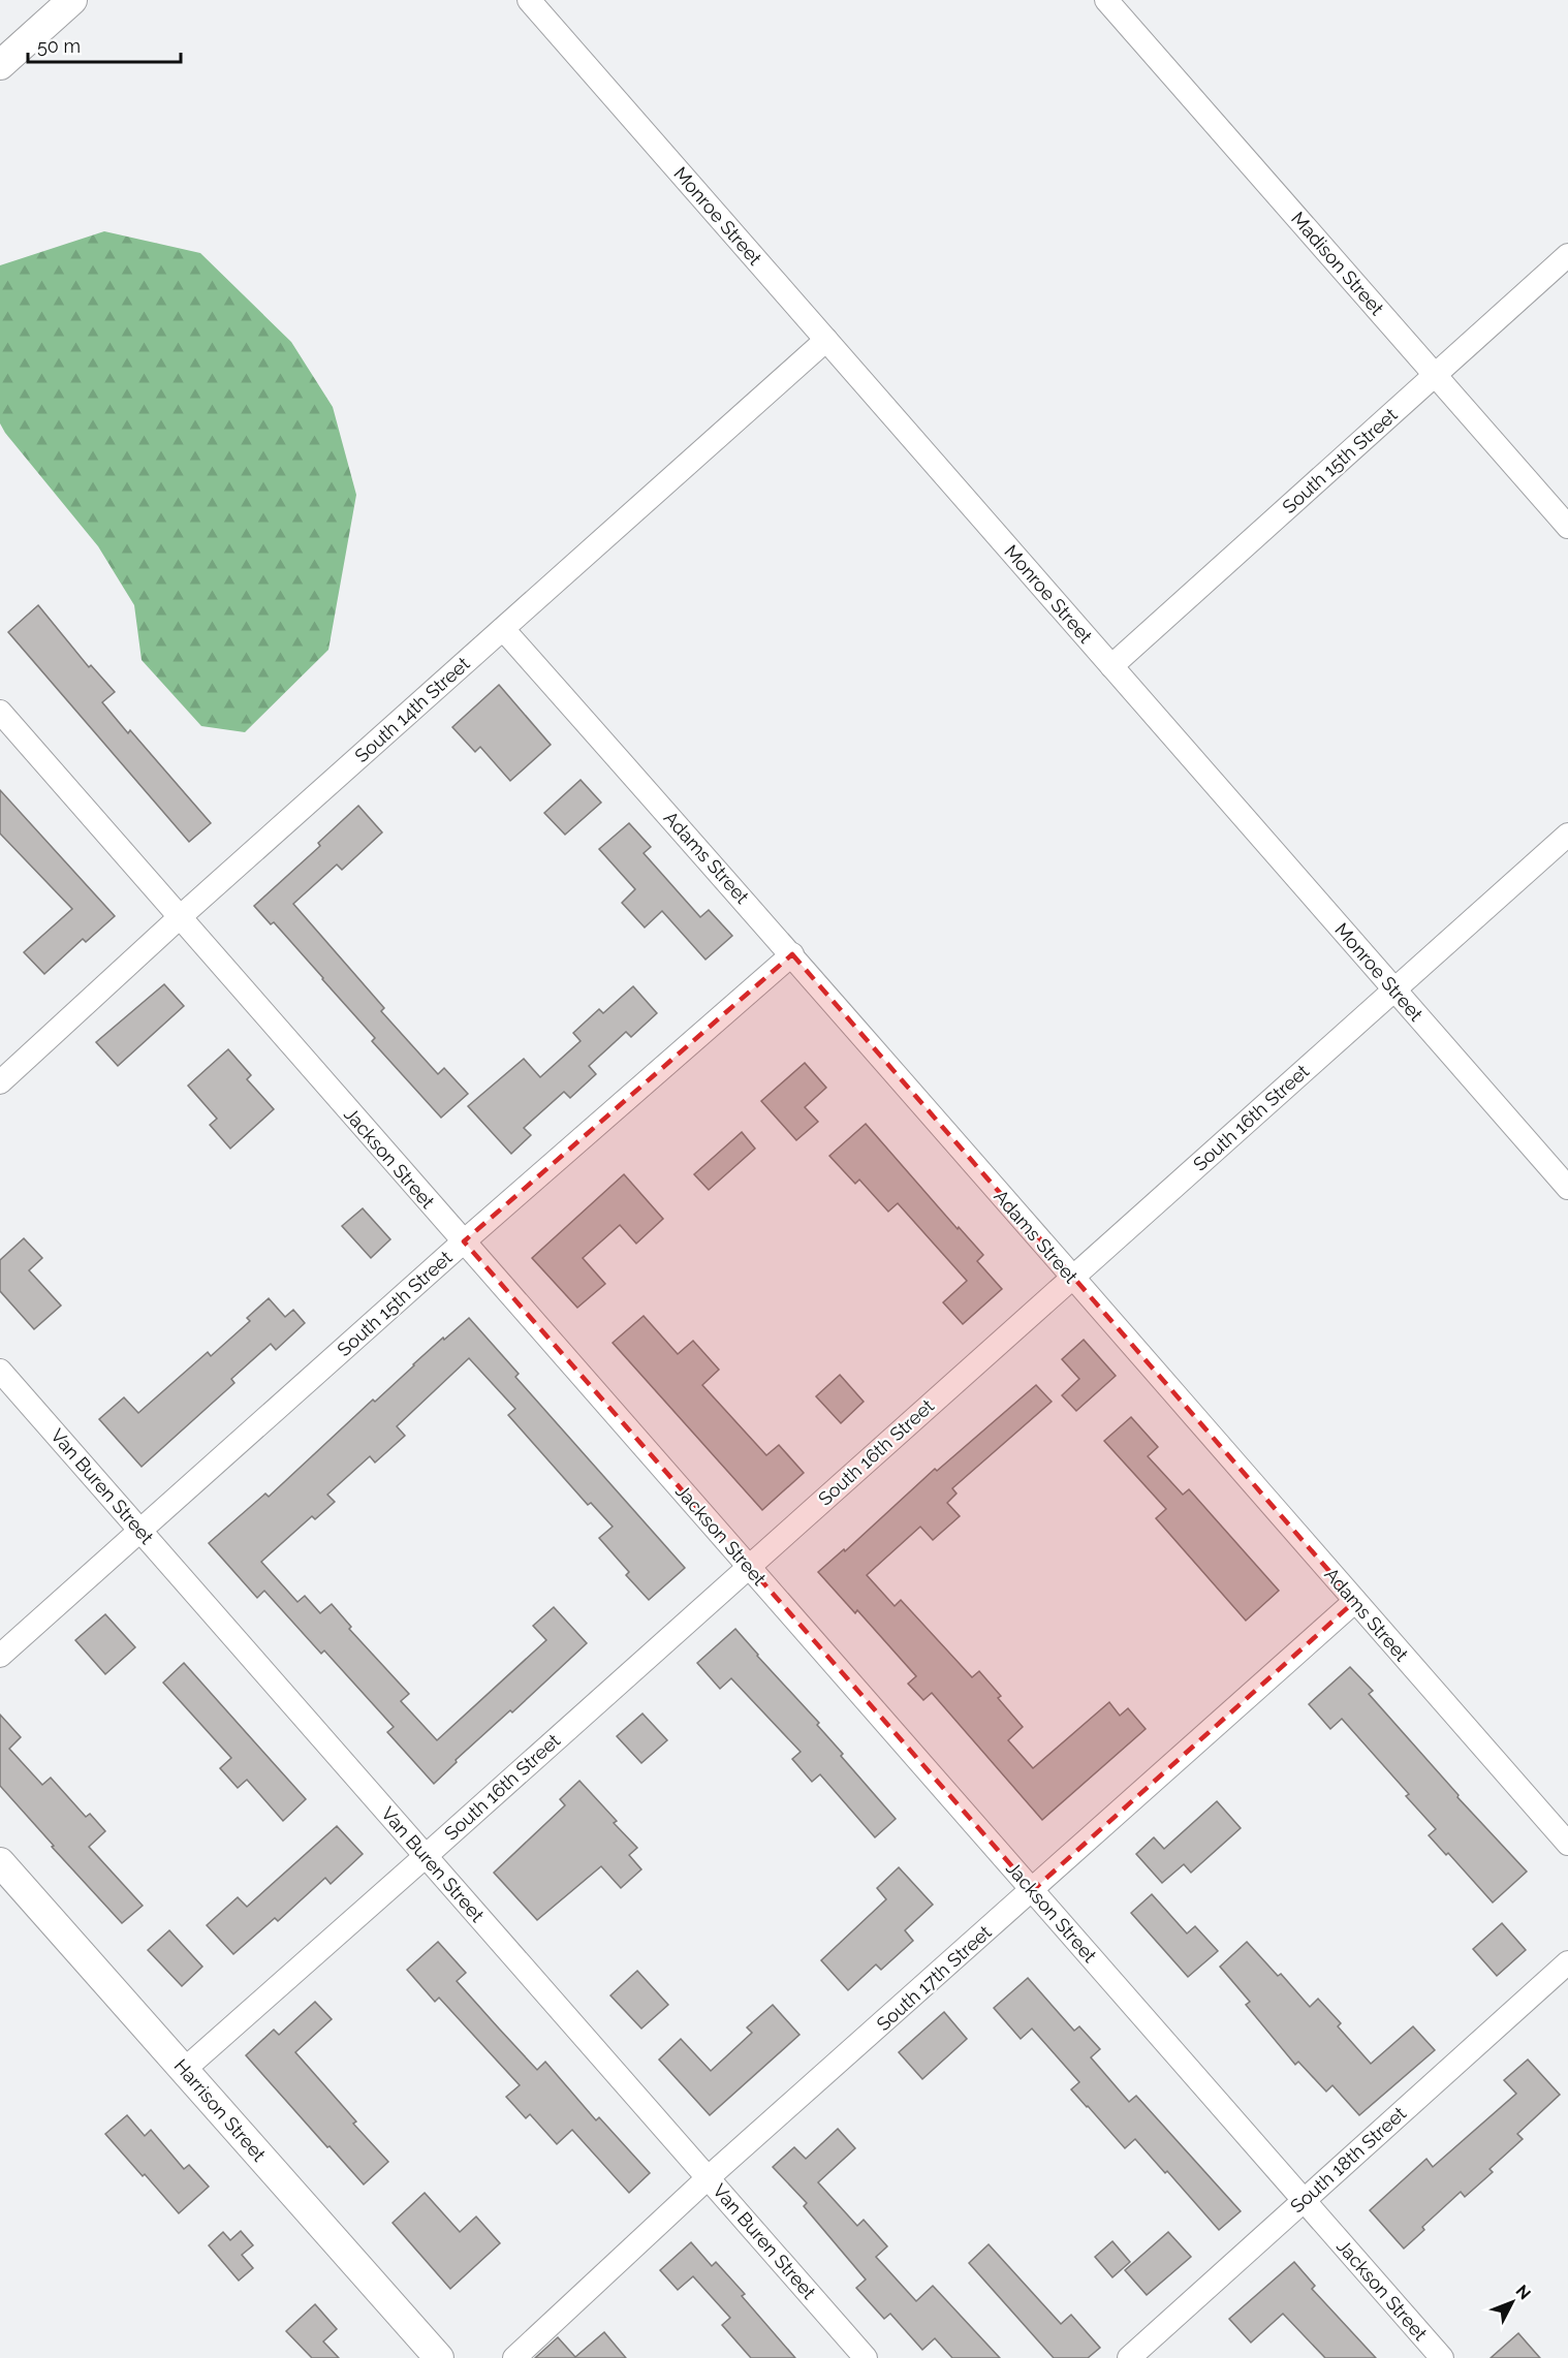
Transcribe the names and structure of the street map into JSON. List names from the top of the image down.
{
  "streets": {
    "street": [
      "Monroe Street",
      "Madison Street",
      "South 15th Street",
      "South 14th Street",
      "Adams Street",
      "South 16th Street",
      "Jackson Street",
      "Van Buren Street",
      "South 17th Street",
      "Harrison Street",
      "South 18th Street"
    ]
  },
  "crossings": [
    ["Monroe Street", "South 15th Street"],
    ["Monroe Street", "South 14th Street"],
    ["Monroe Street", "South 16th Street"],
    ["Madison Street", "South 15th Street"],
    ["South 15th Street", "Adams Street"],
    ["South 15th Street", "Jackson Street"],
    ["South 15th Street", "Van Buren Street"],
    ["South 14th Street", "Adams Street"],
    ["South 14th Street", "Jackson Street"],
    ["Adams Street", "South 16th Street"],
    ["Adams Street", "South 17th Street"],
    ["South 16th Street", "Jackson Street"],
    ["South 16th Street", "Van Buren Street"],
    ["South 16th Street", "Harrison Street"],
    ["Jackson Street", "South 17th Street"],
    ["Jackson Street", "South 18th Street"],
    ["Van Buren Street", "South 17th Street"]
  ],
  "scale_bar": "50 m",
  "north": "top right"
}
